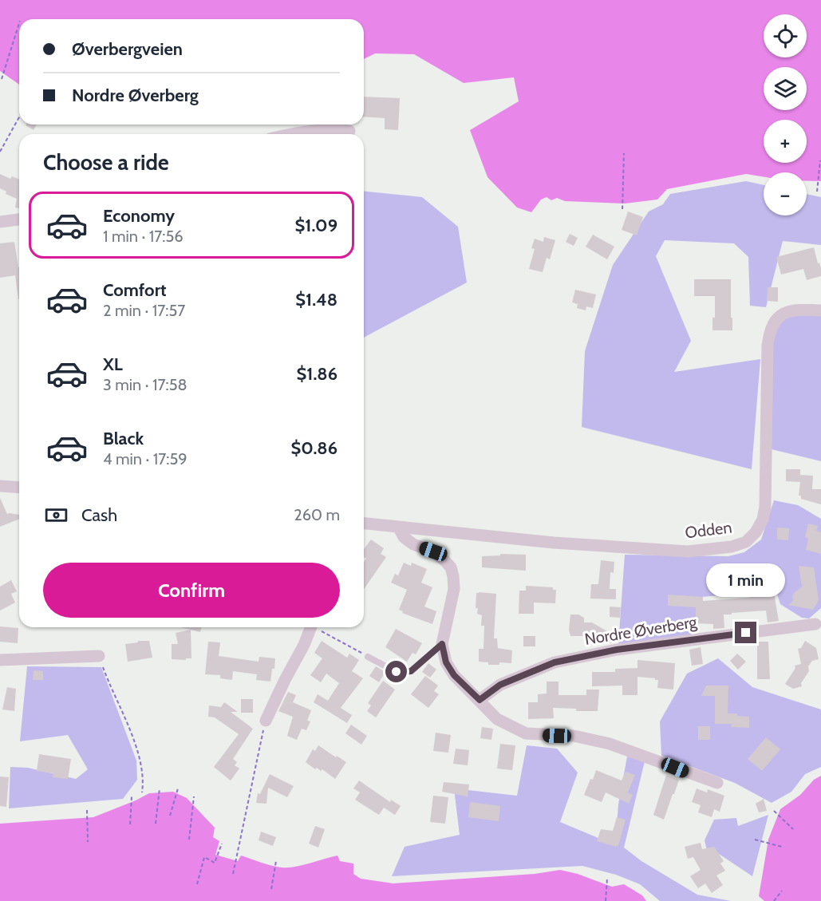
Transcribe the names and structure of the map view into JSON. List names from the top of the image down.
{
  "streets": {
    "street": ["Odden", "Nordre Øverberg"]
  },
  "page": {
    "map_buttons": ["+", "−"],
    "banner": ["Øverbergveien", "Nordre Øverberg"],
    "heading": "Choose a ride",
    "list": [
      {
        "name": "Economy",
        "note": "1 min · 17:56",
        "value": "$1.09"
      },
      {
        "name": "Comfort",
        "note": "2 min · 17:57",
        "value": "$1.48"
      },
      {
        "name": "XL",
        "note": "3 min · 17:58",
        "value": "$1.86"
      },
      {
        "name": "Black",
        "note": "4 min · 17:59",
        "value": "$0.86"
      }
    ],
    "pay": ["Cash", "260 m"],
    "buttons": "Confirm",
    "bubble": "1 min"
  }
}
